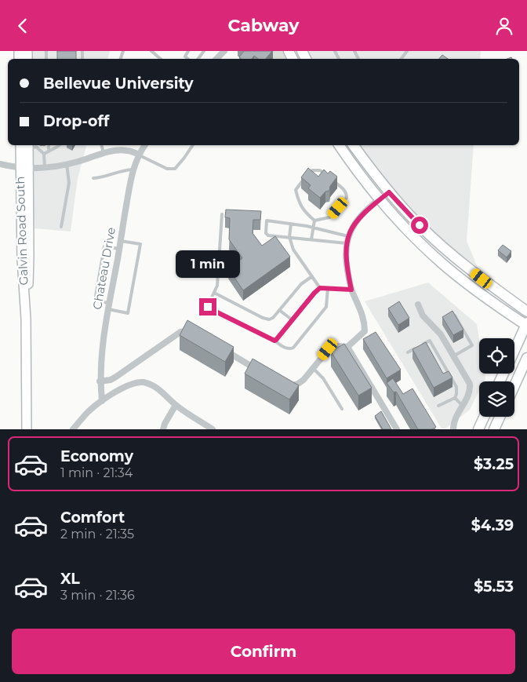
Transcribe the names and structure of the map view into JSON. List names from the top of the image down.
{
  "streets": {
    "main road": ["Galvin Road South"],
    "street": ["Chateau Drive"]
  },
  "page": {
    "header": "Cabway",
    "banner": ["Bellevue University", "Drop-off"],
    "bubble": "1 min",
    "list": [
      {
        "name": "Economy",
        "note": "1 min · 21:34",
        "value": "$3.25"
      },
      {
        "name": "Comfort",
        "note": "2 min · 21:35",
        "value": "$4.39"
      },
      {
        "name": "XL",
        "note": "3 min · 21:36",
        "value": "$5.53"
      }
    ],
    "buttons": "Confirm"
  }
}
